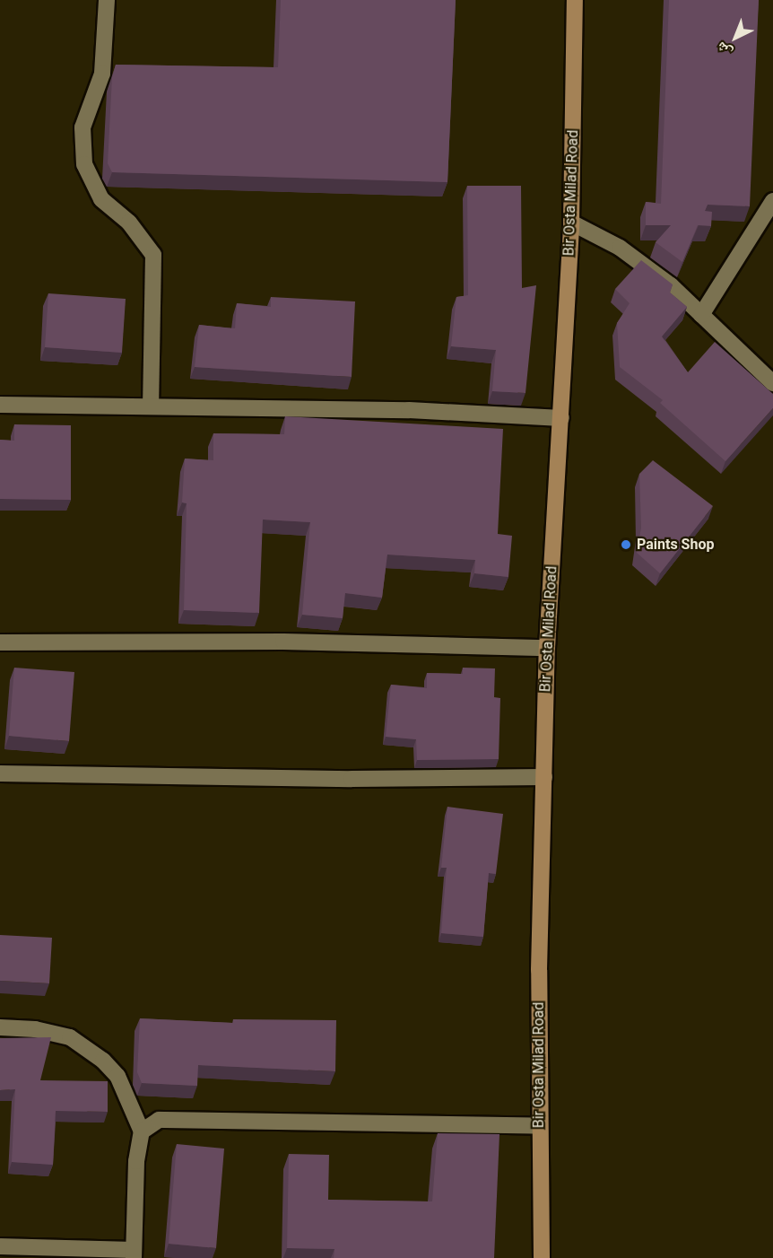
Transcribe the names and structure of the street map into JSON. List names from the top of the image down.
{
  "streets": {
    "main road": ["Bir Osta Milad Road"]
  },
  "places": ["Paints Shop"],
  "north": "bottom left"
}
